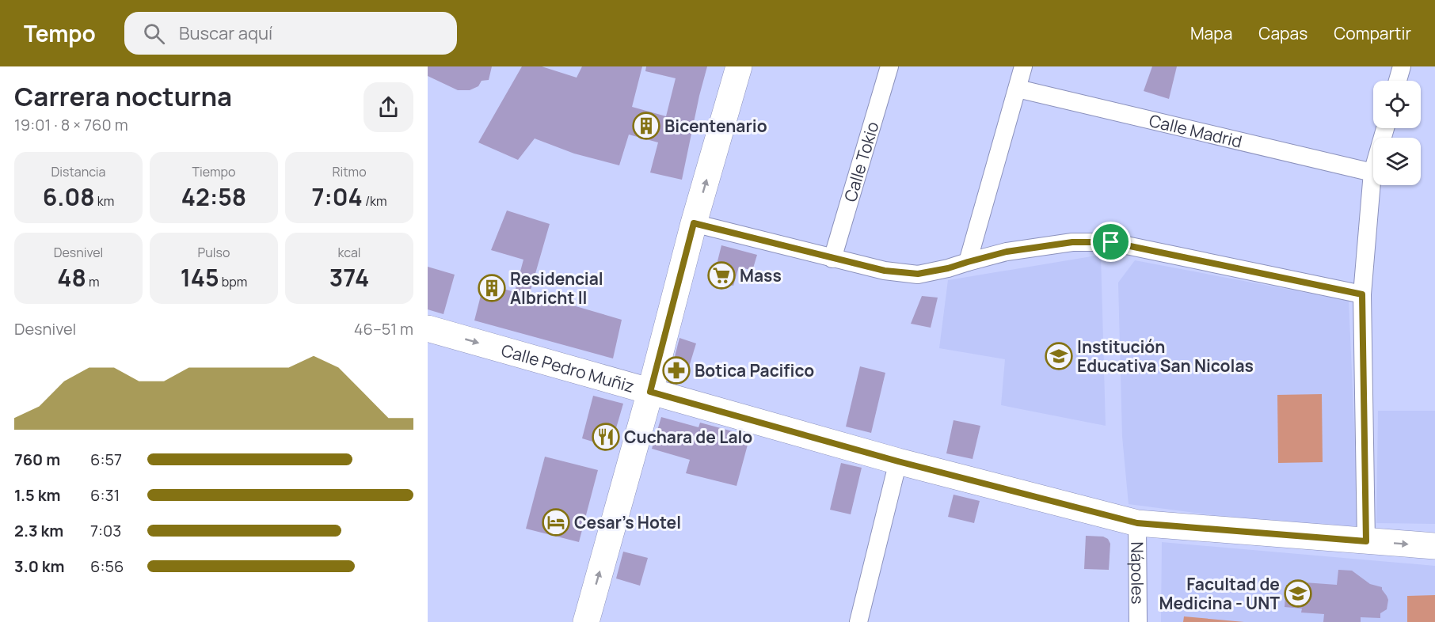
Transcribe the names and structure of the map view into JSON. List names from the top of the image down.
{
  "streets": {
    "street": [
      "Calle Madrid",
      "Calle Tokio",
      "Calle Pedro Muñiz",
      "Nápoles"
    ]
  },
  "crossings": [
    ["Calle Pedro Muñiz", "Nápoles"]
  ],
  "places": {
    "building": ["Bicentenario", "Residencial Albricht II"],
    "supermarket": ["Mass"],
    "school or university": ["Institución Educativa San Nicolas", "Facultad de Medicina - UNT"],
    "pharmacy": ["Botica Pacifico"],
    "restaurant": ["Cuchara de Lalo"],
    "hotel": ["Cesar's Hotel"]
  },
  "page": {
    "header": "Tempo",
    "search": "Buscar aquí",
    "nav": ["Mapa", "Capas", "Compartir"],
    "heading": ["Carrera nocturna", "19:01 · 8 × 760 m"],
    "stats": [
      ["Distancia", "6.08 km"],
      ["Tiempo", "42:58"],
      ["Ritmo", "7:04 /km"],
      ["Desnivel", "48 m"],
      ["Pulso", "145 bpm"],
      ["kcal", "374"]
    ],
    "chart": ["Desnivel", "46–51 m"],
    "list": [
      {
        "name": "760 m",
        "note": "6:57"
      },
      {
        "name": "1.5 km",
        "note": "6:31"
      },
      {
        "name": "2.3 km",
        "note": "7:03"
      },
      {
        "name": "3.0 km",
        "note": "6:56"
      }
    ]
  }
}
